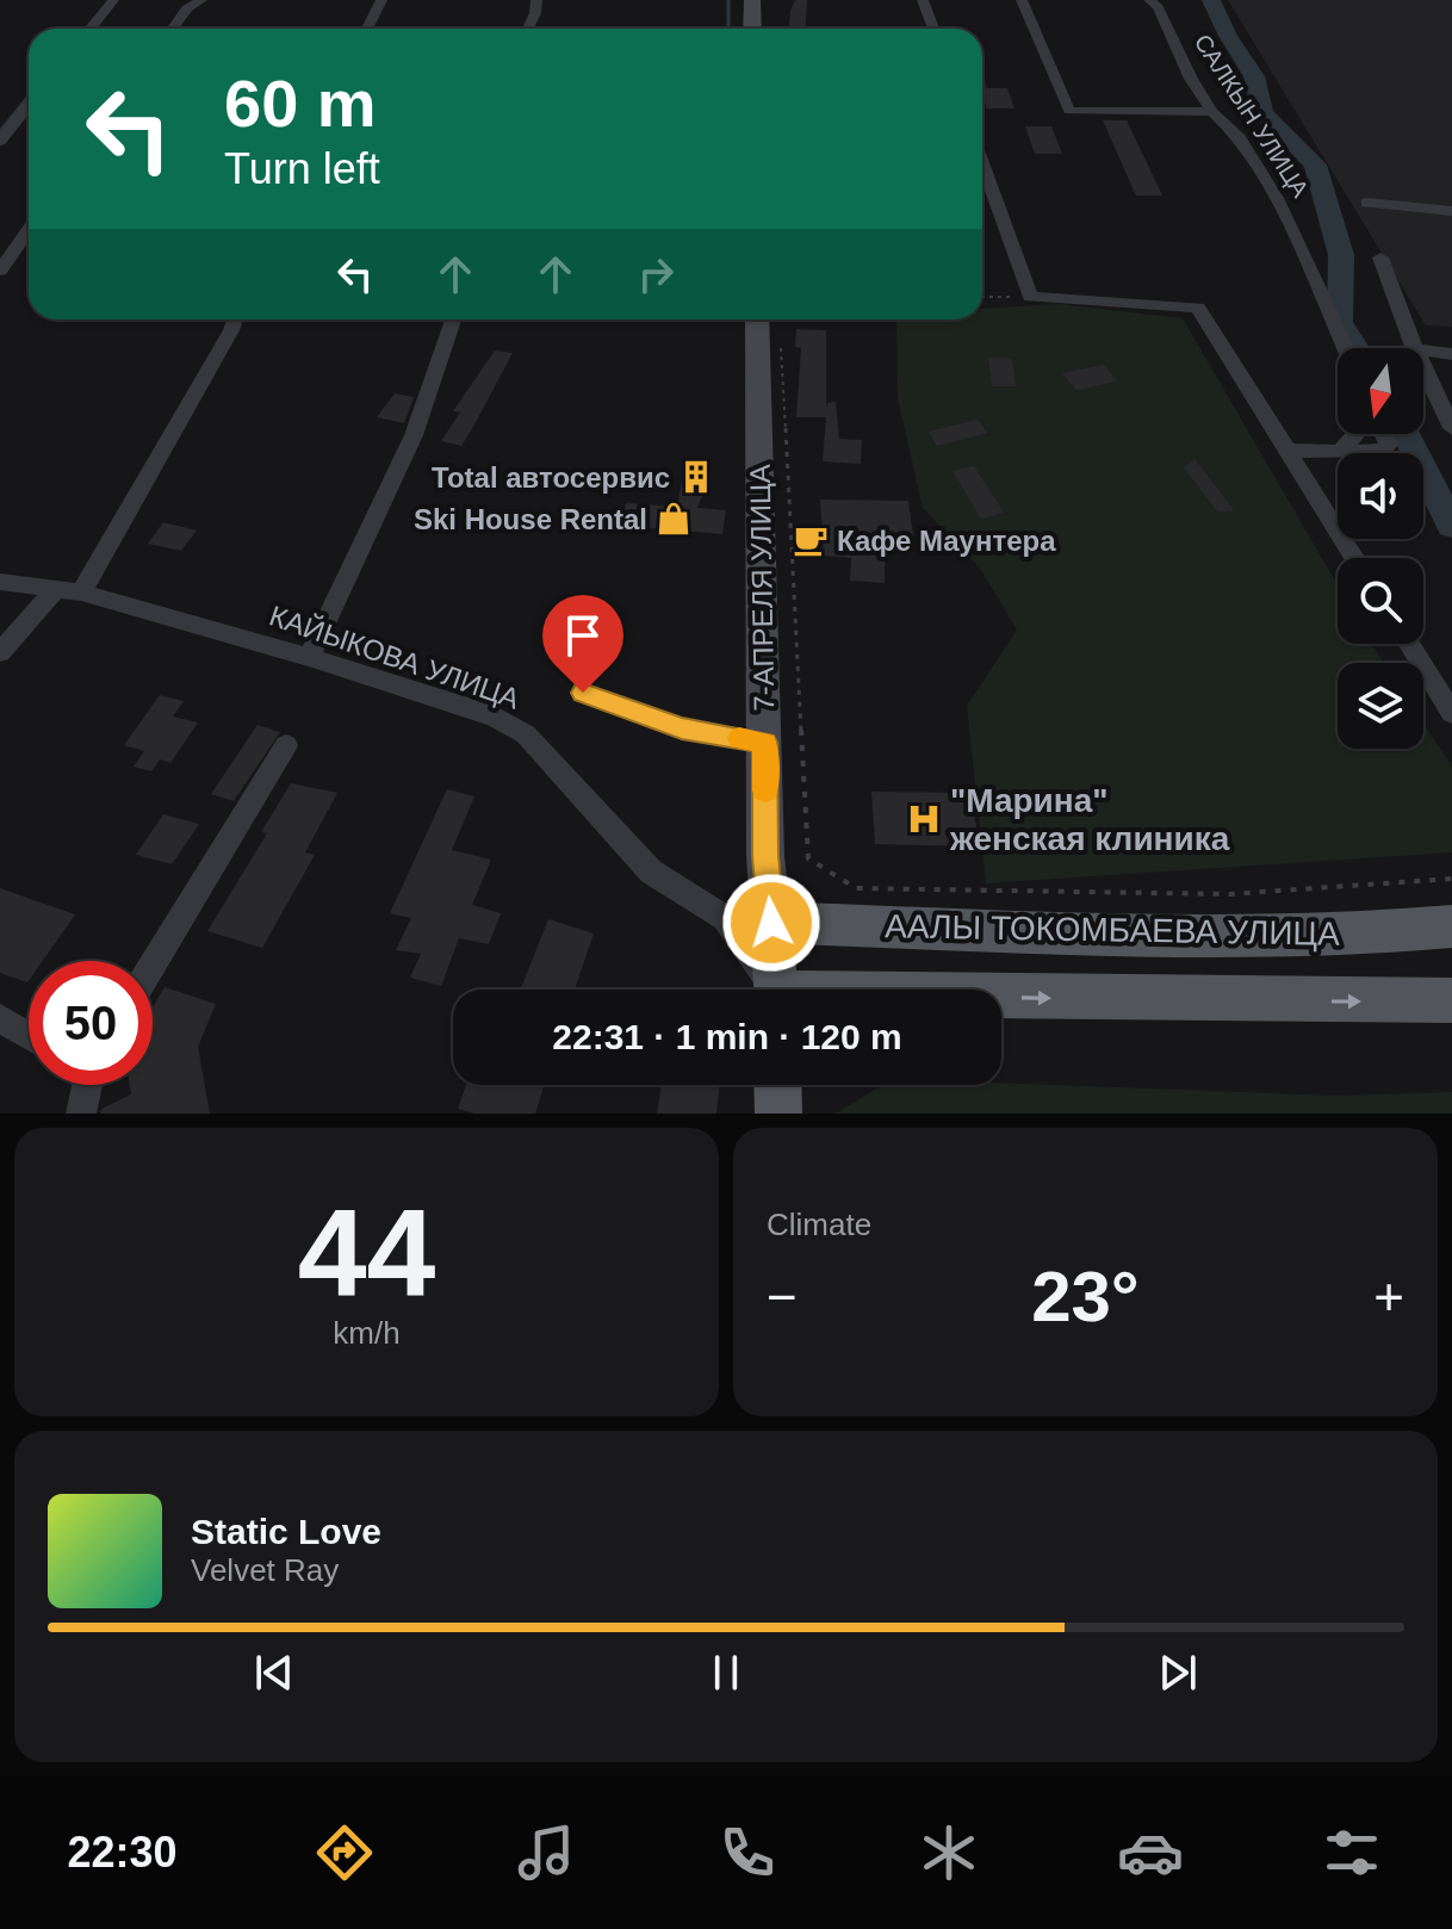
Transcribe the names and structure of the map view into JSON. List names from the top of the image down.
{
  "streets": {
    "main road": ["7-АПРЕЛЯ УЛИЦА", "ААЛЫ ТОКОМБАЕВА УЛИЦА"],
    "street": ["САЛКЫН УЛИЦА", "КАЙЫКОВА УЛИЦА"]
  },
  "crossings": [
    ["7-АПРЕЛЯ УЛИЦА", "ААЛЫ ТОКОМБАЕВА УЛИЦА"]
  ],
  "places": {
    "building": ["Total автосервис"],
    "shop": ["Ski House Rental"],
    "cafe": ["Кафе Маунтера"],
    "hospital": ["\"Марина\" женская клиника"]
  },
  "north": "bottom",
  "page": {
    "turn": ["60 m", "Turn left"],
    "limit": "50",
    "trip": "22:31 · 1 min · 120 m",
    "tile": [
      ["44", "km/h"],
      "Climate"
    ],
    "heat": ["−", "23°", "+"],
    "song": ["Static Love", "Velvet Ray"],
    "tabs": "22:30"
  }
}
